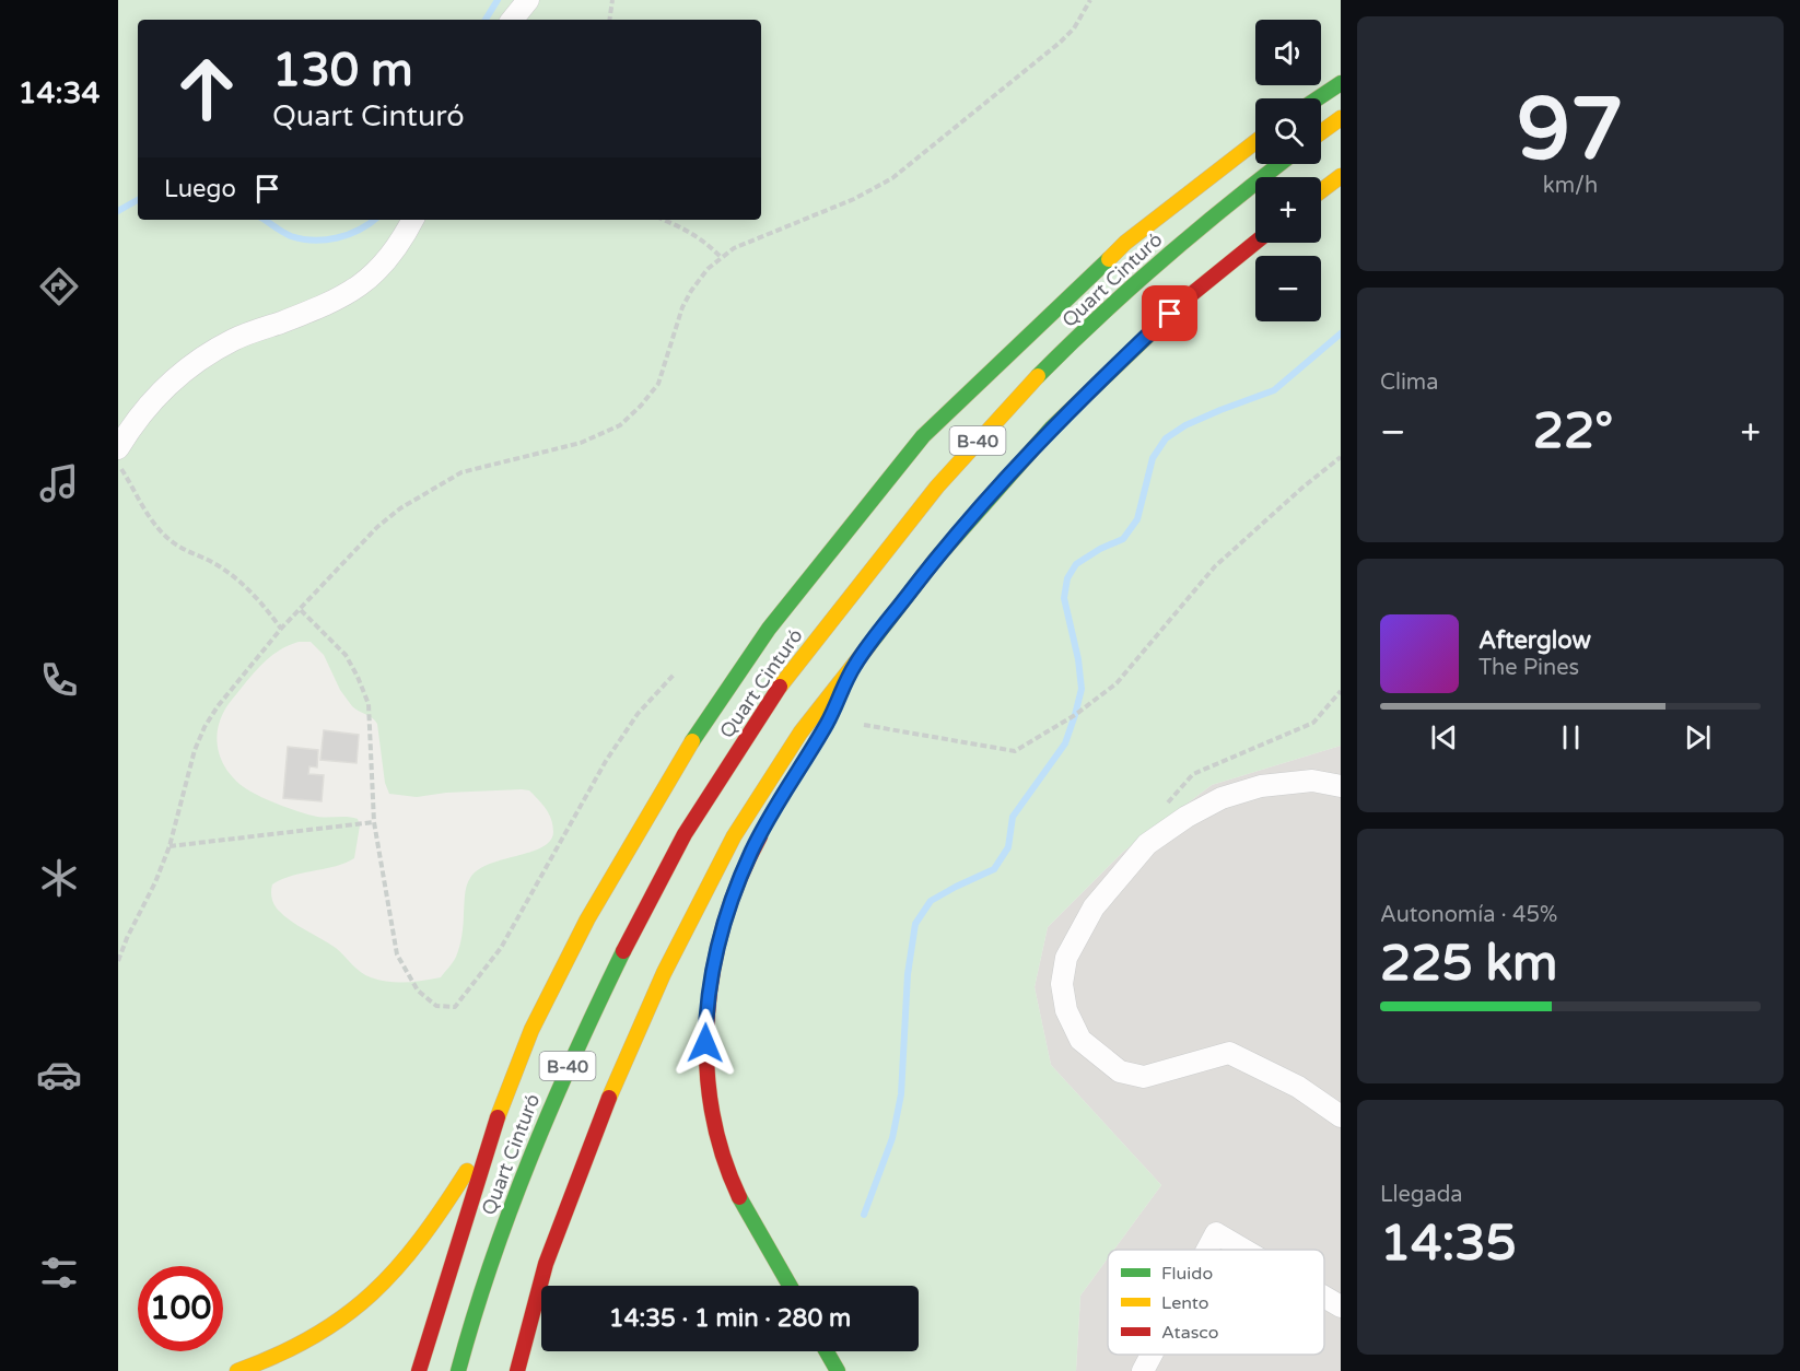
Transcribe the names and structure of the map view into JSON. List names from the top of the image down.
{
  "streets": {
    "highway": ["Quart Cinturó", "B-40"]
  },
  "legend": ["Fluido", "Lento", "Atasco"],
  "page": {
    "tabs": "14:34",
    "tile": [
      ["97", "km/h"],
      "Clima",
      ["Autonomía · 45%", "225 km"],
      ["Llegada", "14:35"]
    ],
    "map_buttons": ["+", "−"],
    "turn": ["130 m", "Quart Cinturó"],
    "then": "Luego",
    "heat": ["−", "22°", "+"],
    "song": ["Afterglow", "The Pines"],
    "limit": "100",
    "trip": "14:35 · 1 min · 280 m"
  }
}
